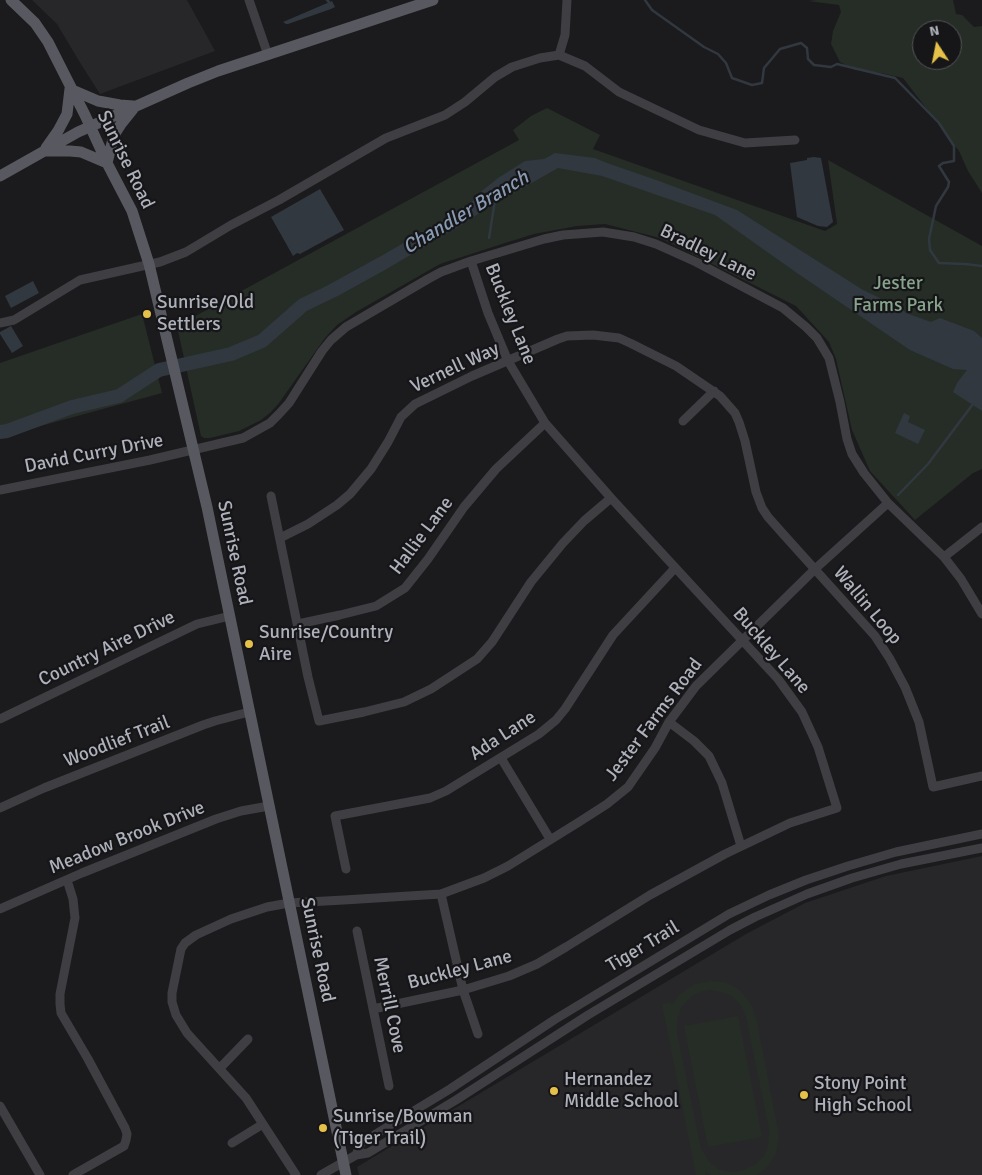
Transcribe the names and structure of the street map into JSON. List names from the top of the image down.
{
  "streets": {
    "main road": ["Sunrise Road"],
    "street": [
      "Bradley Lane",
      "Buckley Lane",
      "Vernell Way",
      "David Curry Drive",
      "Hallie Lane",
      "Wallin Loop",
      "Country Aire Drive",
      "Jester Farms Road",
      "Ada Lane",
      "Woodlief Trail",
      "Meadow Brook Drive",
      "Tiger Trail",
      "Merrill Cove"
    ]
  },
  "crossings": [
    ["Sunrise Road", "Bradley Lane"],
    ["Sunrise Road", "David Curry Drive"],
    ["Sunrise Road", "Country Aire Drive"],
    ["Sunrise Road", "Jester Farms Road"],
    ["Sunrise Road", "Woodlief Trail"],
    ["Sunrise Road", "Meadow Brook Drive"],
    ["Sunrise Road", "Tiger Trail"],
    ["Bradley Lane", "Buckley Lane"],
    ["Bradley Lane", "David Curry Drive"],
    ["Bradley Lane", "Jester Farms Road"],
    ["Buckley Lane", "Vernell Way"],
    ["Buckley Lane", "Hallie Lane"],
    ["Buckley Lane", "Jester Farms Road"],
    ["Buckley Lane", "Ada Lane"],
    ["Buckley Lane", "Merrill Cove"],
    ["Vernell Way", "Wallin Loop"],
    ["Vernell Way", "Jester Farms Road"],
    ["Wallin Loop", "Jester Farms Road"]
  ],
  "water": ["Chandler Branch"],
  "parks": ["Jester Farms Park"],
  "places": [
    "Sunrise/Old Settlers",
    "Sunrise/Country Aire",
    "Hernandez Middle School",
    "Stony Point High School",
    "Sunrise/Bowman (Tiger Trail)"
  ],
  "north": "top"
}
